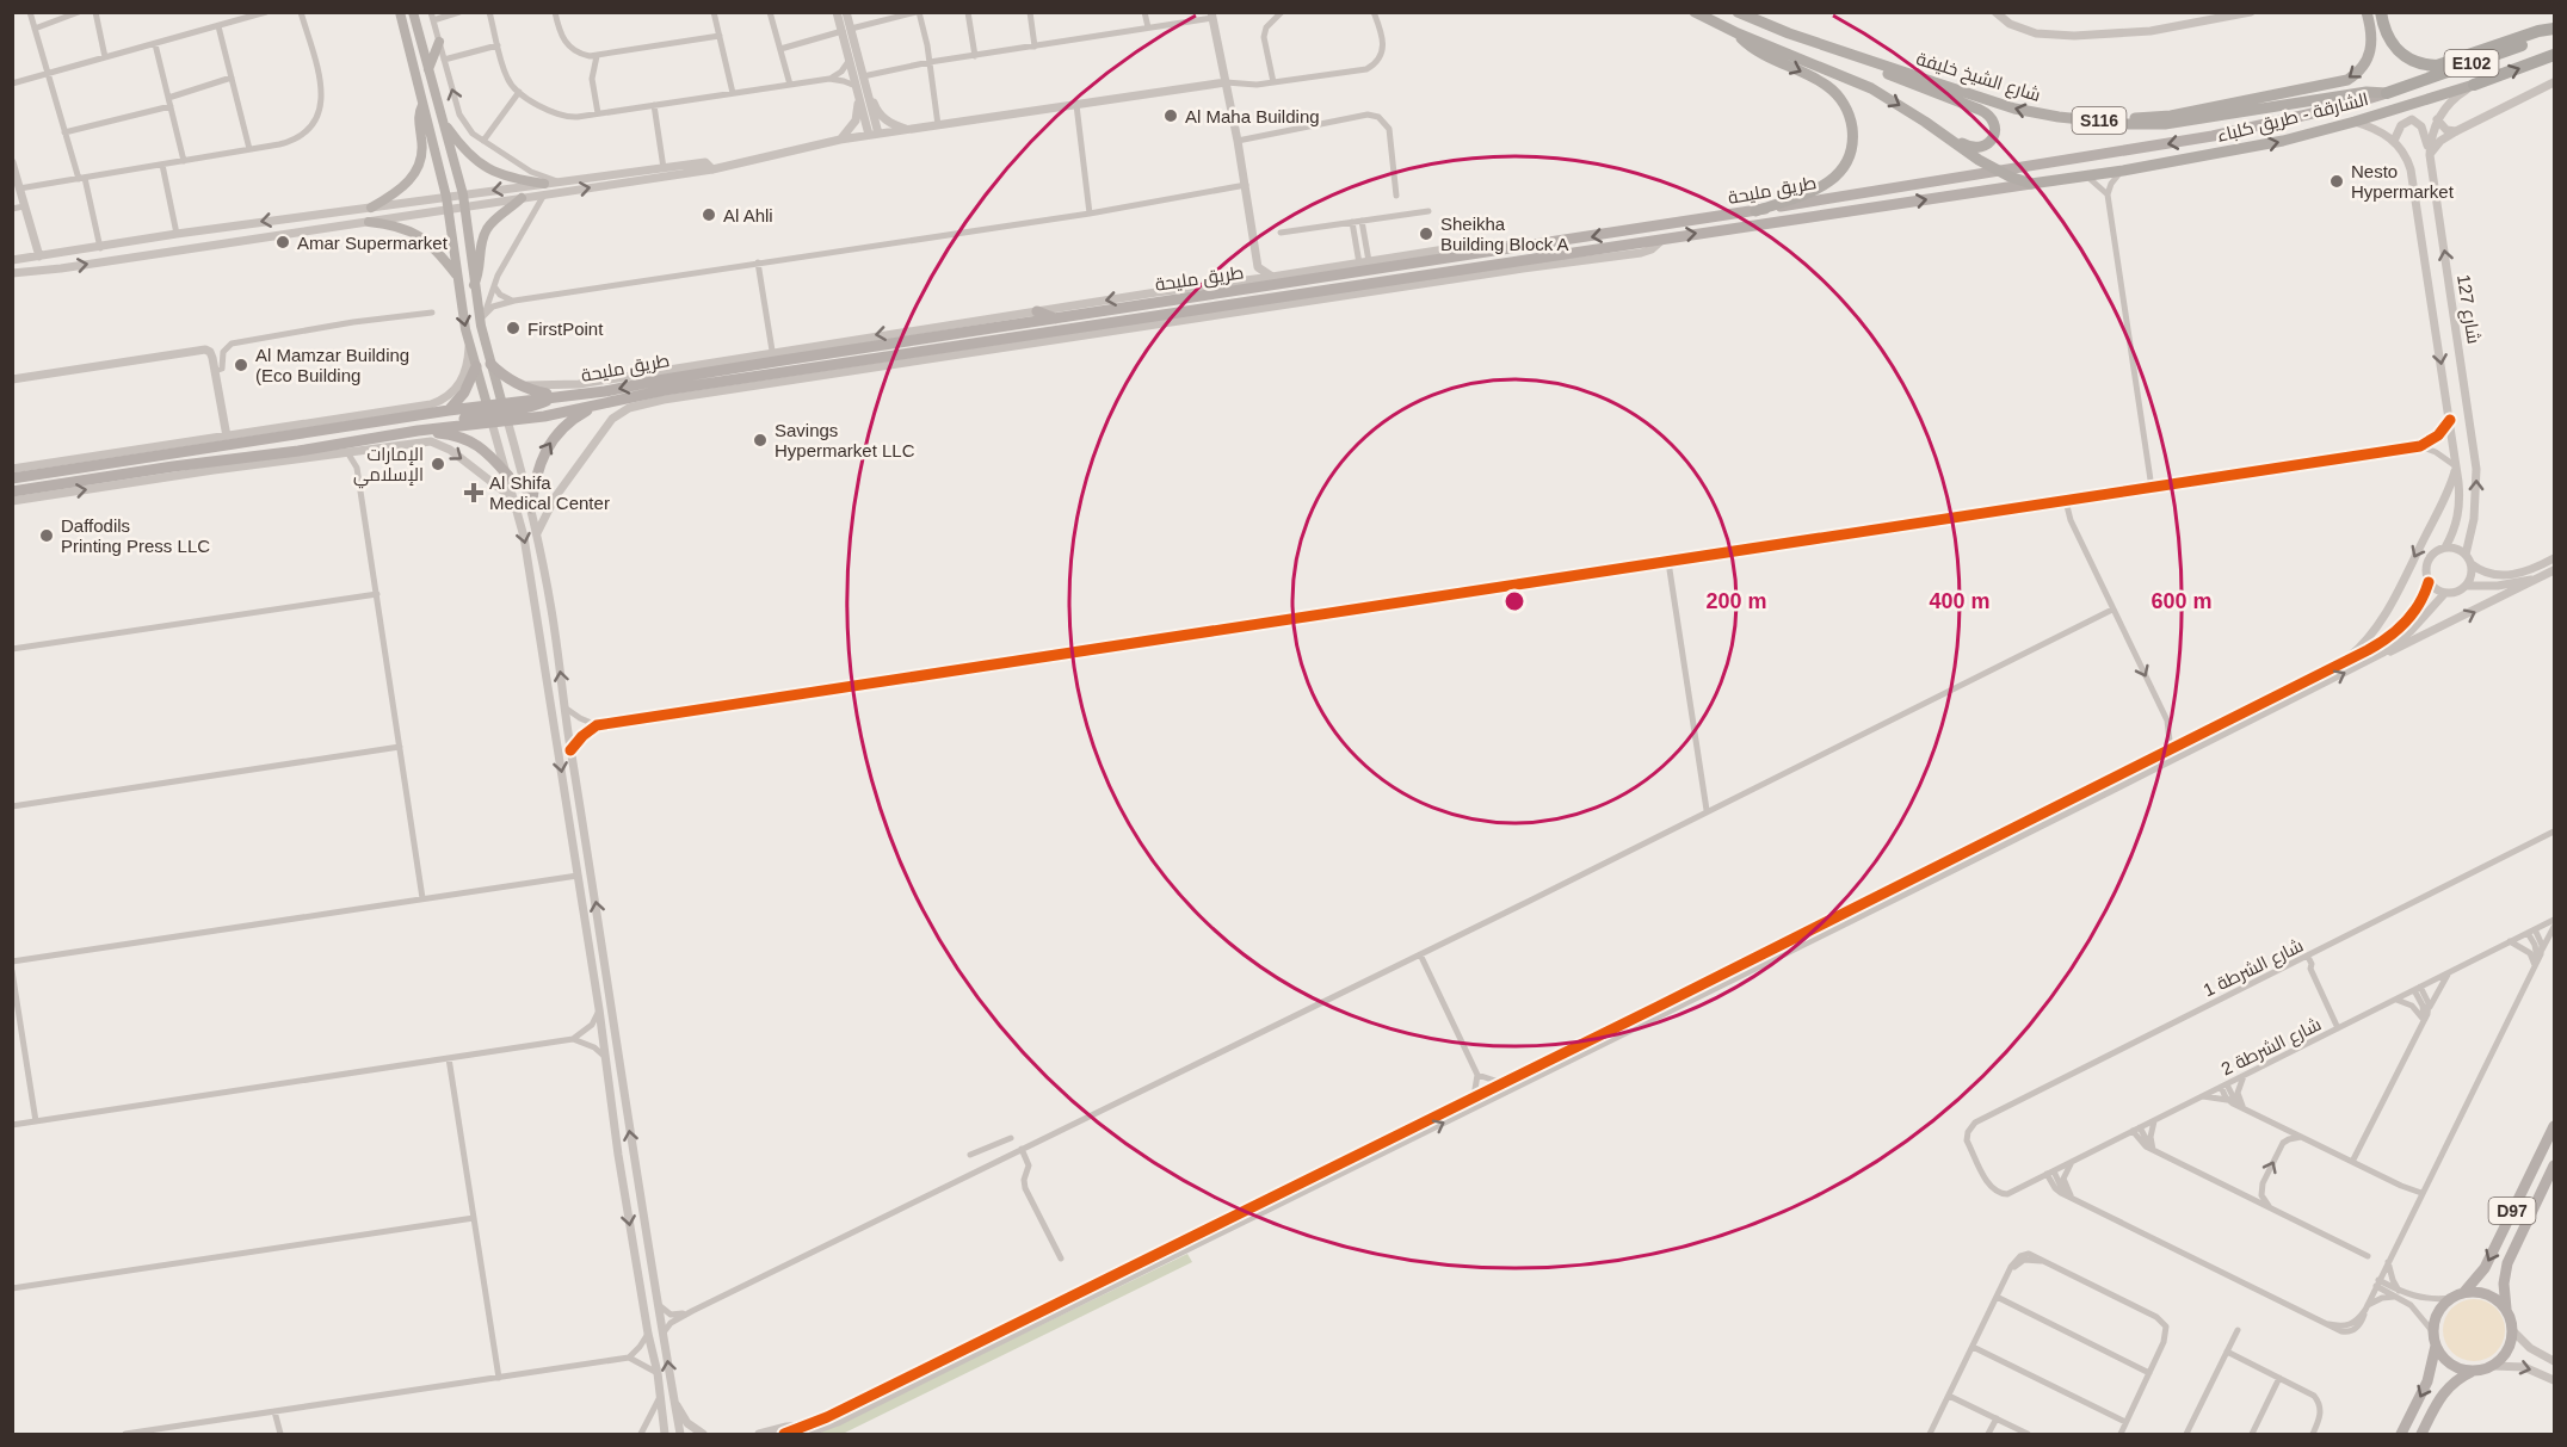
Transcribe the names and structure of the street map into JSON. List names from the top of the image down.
{
  "streets": {
    "highway": [
      "E102",
      "شارع الشيخ خليفة",
      "الشارقة - طريق كلباء",
      "S116"
    ],
    "main road": ["طريق مليحة", "D97"],
    "street": ["شارع 127", "شارع الشرطة 1", "شارع الشرطة 2"]
  },
  "crossings": [
    ["E102", "شارع الشيخ خليفة"],
    ["E102", "طريق مليحة"],
    ["شارع الشيخ خليفة", "طريق مليحة"],
    ["الشارقة - طريق كلباء", "طريق مليحة"],
    ["شارع الشرطة 1", "شارع الشرطة 2"]
  ],
  "one_way": ["الشارقة - طريق كلباء"],
  "places": {
    "other": [
      "Al Maha Building",
      "Nesto Hypermarket",
      "Al Ahli",
      "Sheikha Building Block A",
      "Amar Supermarket",
      "FirstPoint",
      "Al Mamzar Building (Eco Building",
      "Savings Hypermarket LLC",
      "الإمارات الإسلامي",
      "Daffodils Printing Press LLC"
    ],
    "health": ["Al Shifa Medical Center"]
  },
  "rings": ["200 m", "400 m", "600 m"]
}
